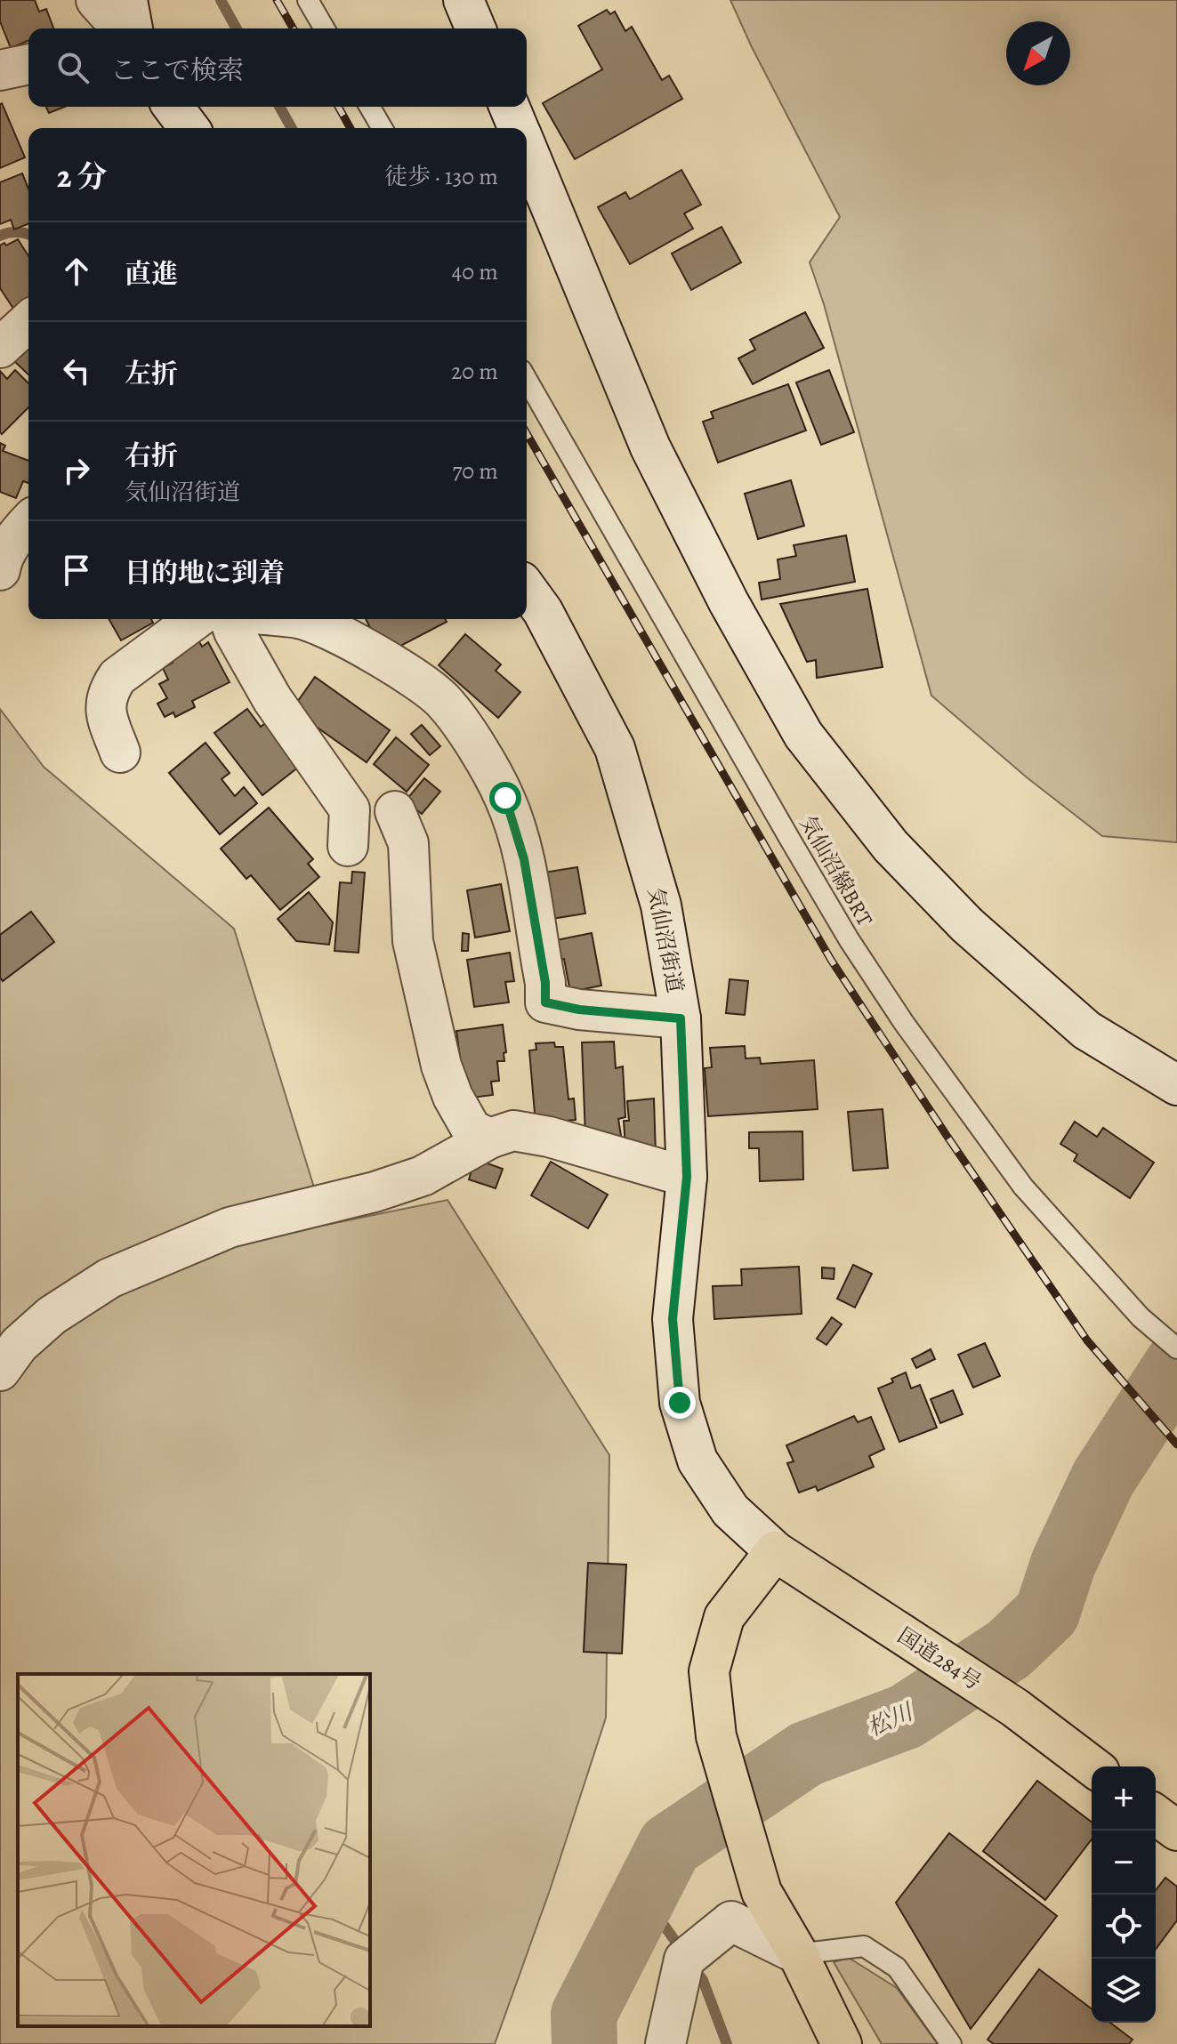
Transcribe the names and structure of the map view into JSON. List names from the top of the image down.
{
  "streets": {
    "highway": ["国道284号"],
    "street": ["気仙沼街道"],
    "lane": ["気仙沼線BRT"]
  },
  "crossings": [
    ["気仙沼街道", "国道284号"]
  ],
  "water": ["松川"],
  "north": "bottom left",
  "page": {
    "search": "ここで検索",
    "heading": ["2 分", "徒歩 · 130 m"],
    "list": [
      ["直進", "40 m"],
      ["左折", "20 m"],
      ["右折", "気仙沼街道", "70 m"],
      "目的地に到着"
    ],
    "map_buttons": ["+", "−"]
  }
}
